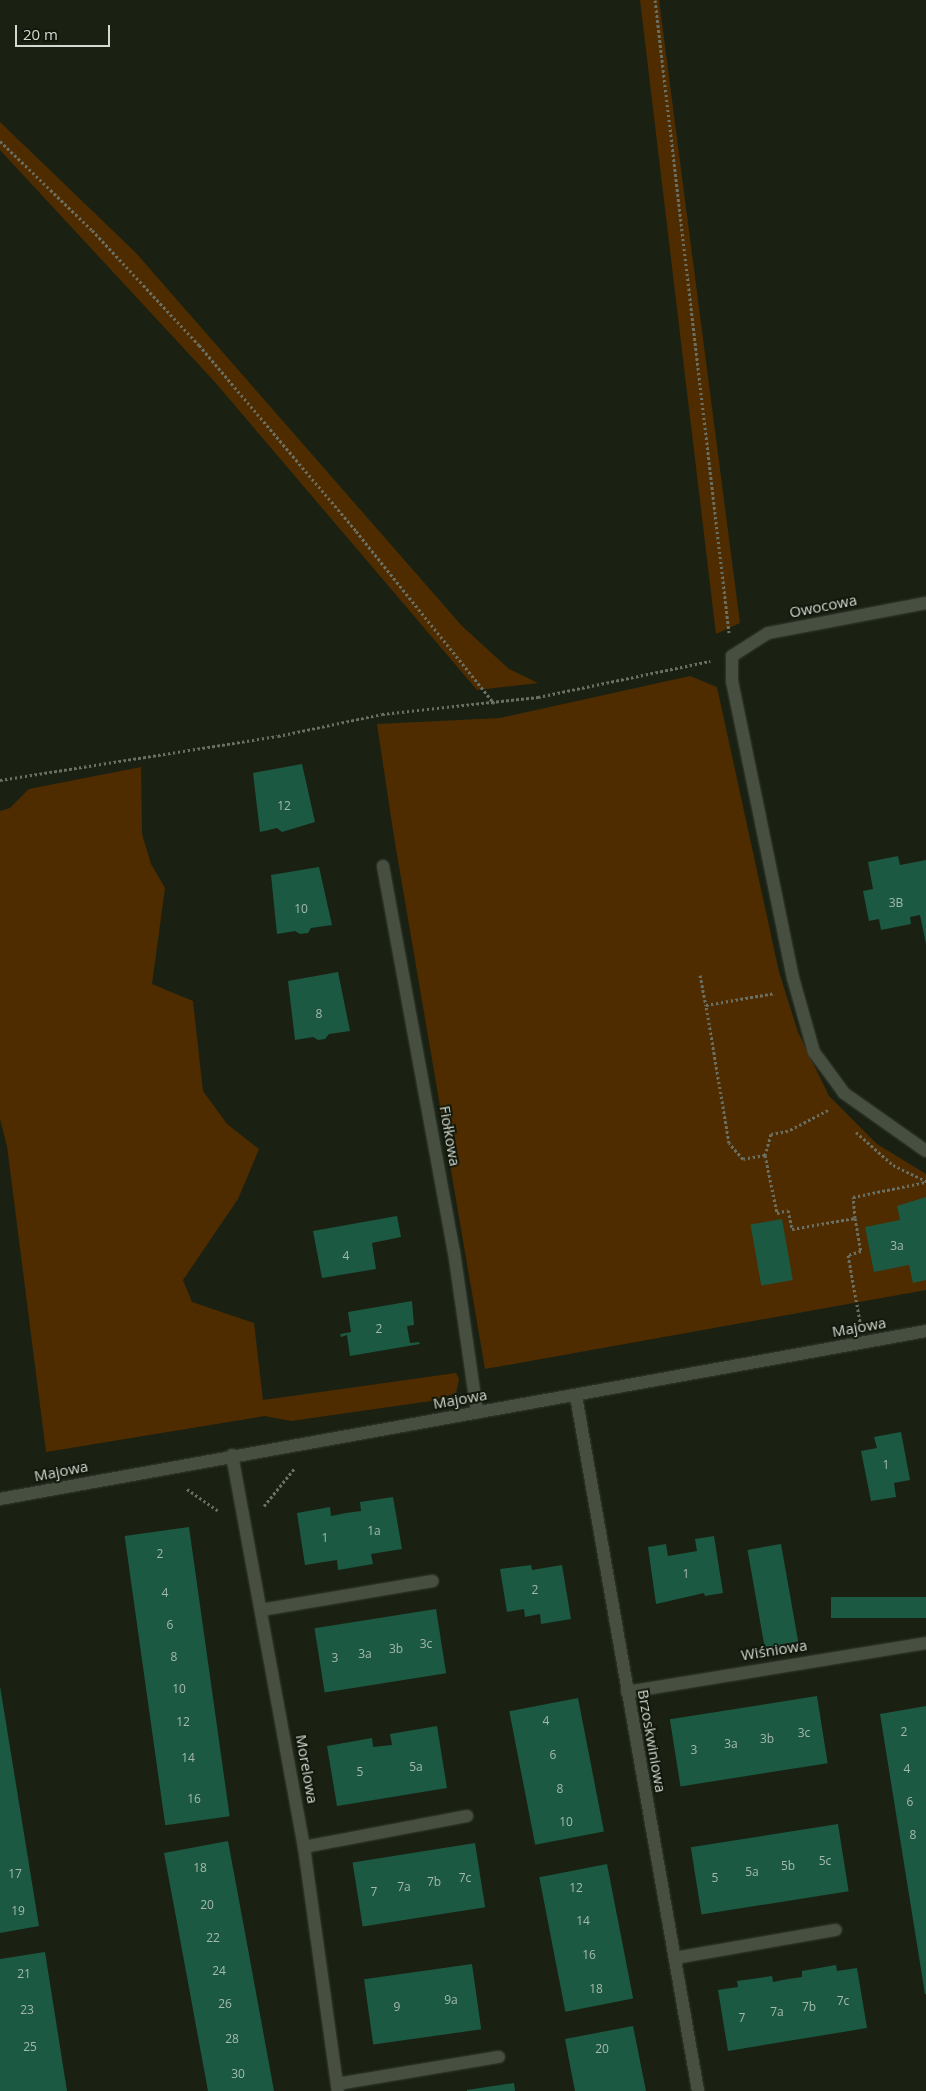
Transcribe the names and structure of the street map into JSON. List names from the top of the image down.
{
  "streets": {
    "street": [
      "Owocowa",
      "Fiołkowa",
      "Majowa",
      "Wiśniowa",
      "Brzoskwiniowa",
      "Morelowa"
    ]
  },
  "crossings": [
    ["Fiołkowa", "Majowa"],
    ["Majowa", "Brzoskwiniowa"],
    ["Majowa", "Morelowa"],
    ["Wiśniowa", "Brzoskwiniowa"]
  ],
  "house_numbers": [
    "12",
    "3B",
    "10",
    "8",
    "3a",
    "4",
    "2",
    "1",
    "1a",
    "1",
    "2",
    "1",
    "2",
    "4",
    "6",
    "3c",
    "3b",
    "3a",
    "8",
    "3",
    "10",
    "4",
    "12",
    "2",
    "3c",
    "3b",
    "3a",
    "3",
    "6",
    "14",
    "5a",
    "4",
    "5",
    "8",
    "16",
    "6",
    "10",
    "8",
    "5c",
    "5b",
    "18",
    "5a",
    "17",
    "7c",
    "5",
    "7b",
    "7a",
    "12",
    "7",
    "20",
    "19",
    "14",
    "22",
    "16",
    "24",
    "21",
    "18",
    "9a",
    "7c",
    "26",
    "9",
    "7b",
    "23",
    "7a",
    "7",
    "28",
    "25",
    "20",
    "30"
  ],
  "scale_bar": "20 m"
}
